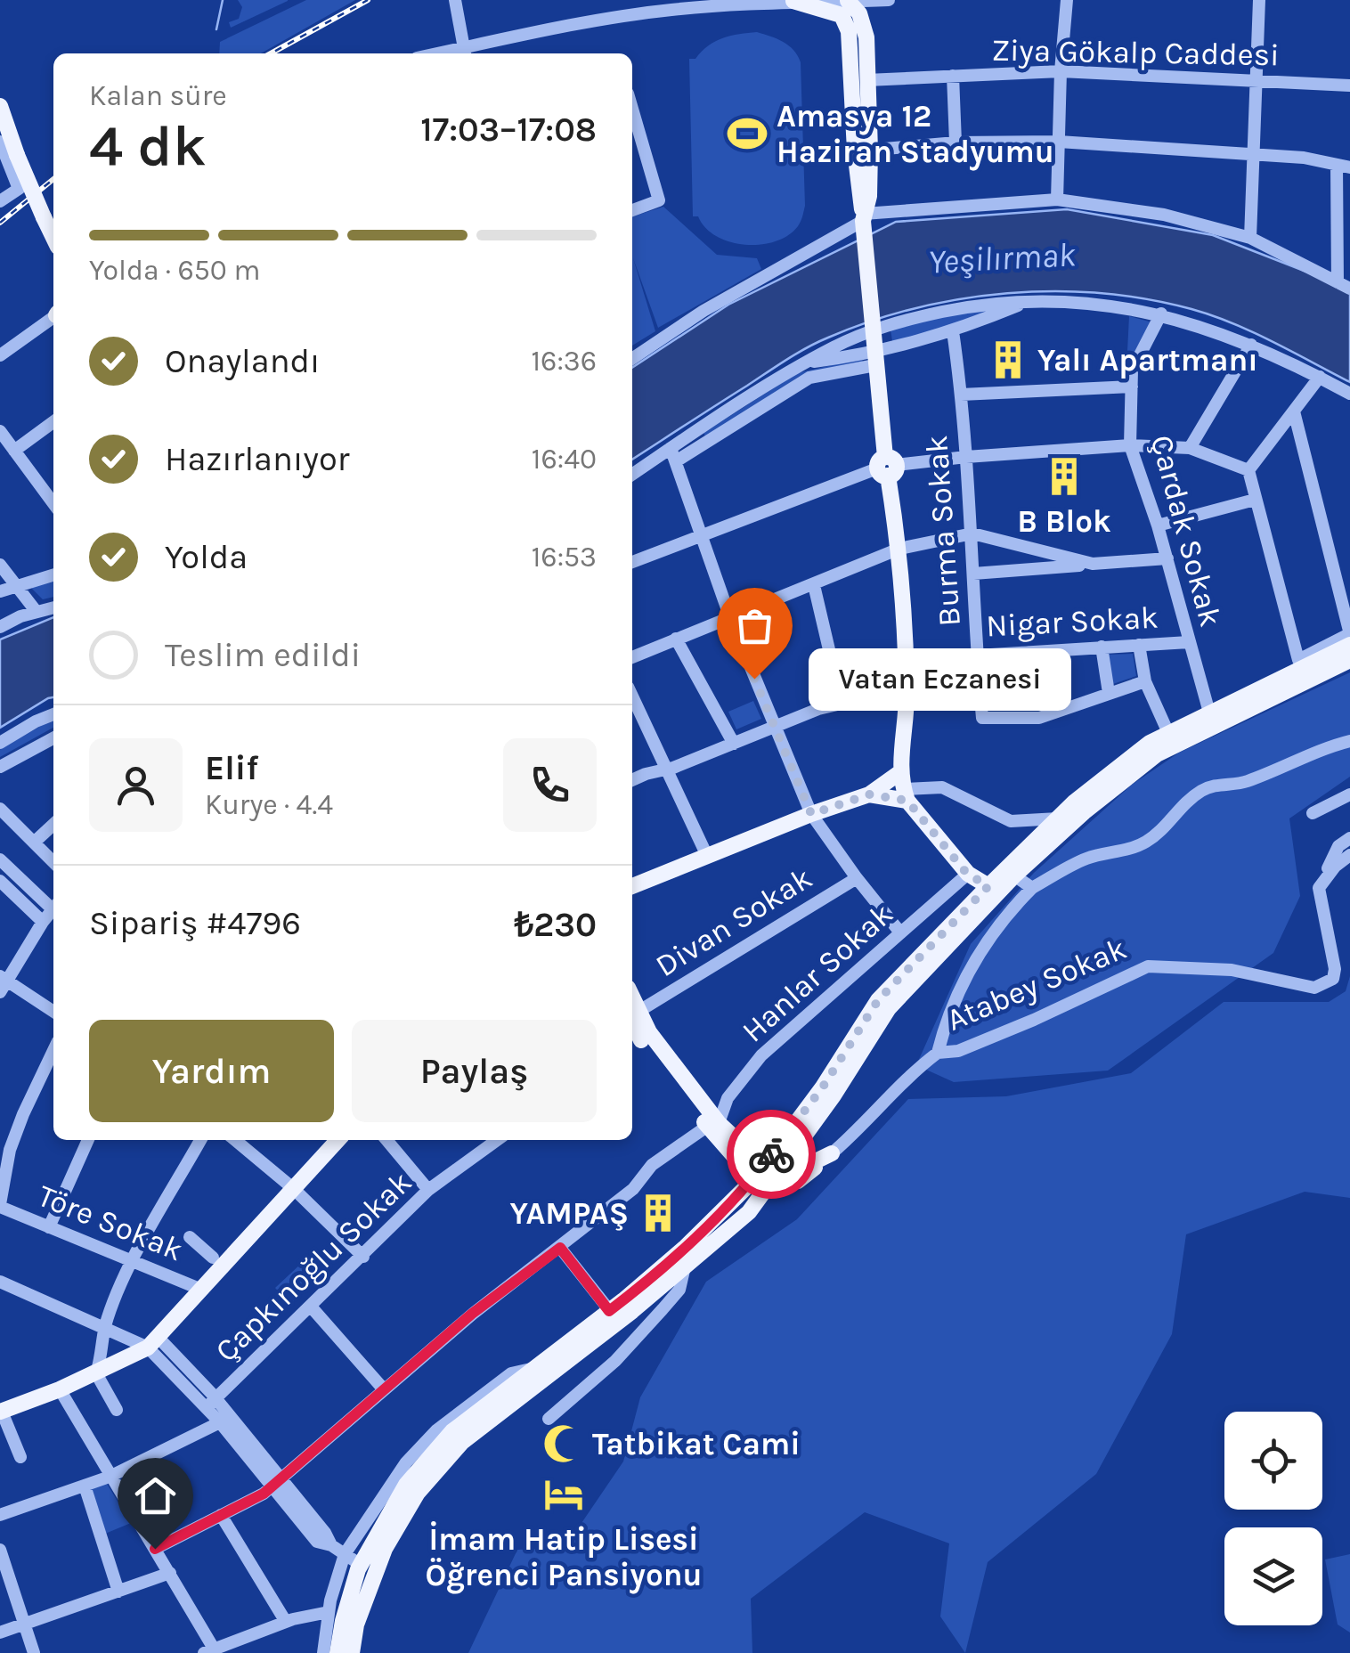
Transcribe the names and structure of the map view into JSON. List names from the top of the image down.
{
  "streets": {
    "street": [
      "Ziya Gökalp Caddesi",
      "Burma Sokak",
      "Çardak Sokak",
      "Nigar Sokak",
      "Divan Sokak",
      "Hanlar Sokak",
      "Atabey Sokak",
      "Töre Sokak",
      "Çapkınoğlu Sokak"
    ]
  },
  "crossings": [
    ["Burma Sokak", "Nigar Sokak"],
    ["Çardak Sokak", "Nigar Sokak"]
  ],
  "water": ["Yeşilırmak"],
  "places": {
    "sports": ["Amasya 12 Haziran Stadyumu"],
    "building": ["Yalı Apartmanı", "B Blok", "YAMPAŞ"],
    "other": ["Vatan Eczanesi"],
    "mosque": ["Tatbikat Cami"],
    "hotel": ["İmam Hatip Lisesi Öğrenci Pansiyonu"]
  },
  "page": {
    "heading": ["4 dk", "Kalan süre", "17:03–17:08"],
    "panel": [
      "Elif",
      "Kurye · 4.4",
      "Sipariş #4796",
      "₺230"
    ],
    "bar": "Yolda · 650 m",
    "list": [
      ["Onaylandı", "16:36"],
      ["Hazırlanıyor", "16:40"],
      ["Yolda", "16:53"],
      "Teslim edildi"
    ],
    "bubble": "Vatan Eczanesi",
    "buttons": ["Yardım", "Paylaş"]
  }
}
